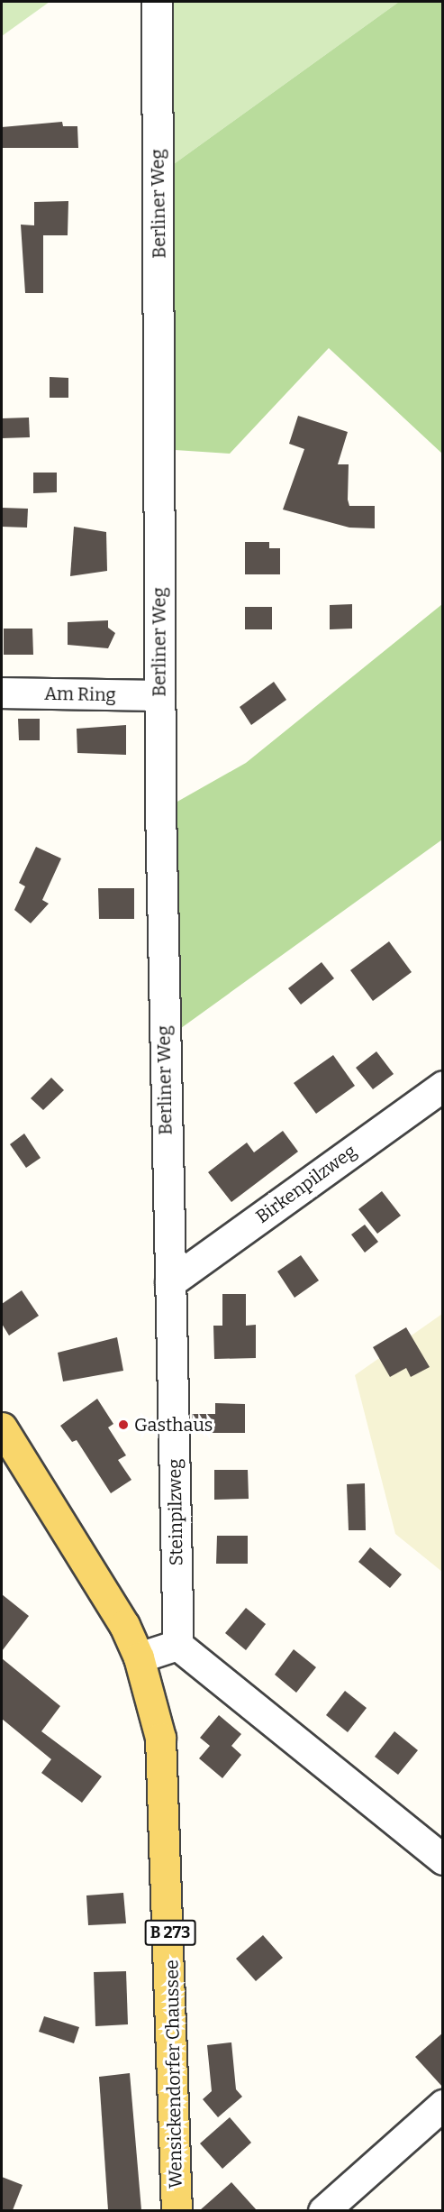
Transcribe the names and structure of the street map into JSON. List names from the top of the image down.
{
  "streets": {
    "main road": ["B 273", "Wensickendorfer Chaussee"],
    "street": [
      "Berliner Weg",
      "Am Ring",
      "Birkenpilzweg",
      "Steinpilzweg"
    ]
  },
  "crossings": [
    ["Berliner Weg", "Am Ring"],
    ["Berliner Weg", "Birkenpilzweg"],
    ["Berliner Weg", "Steinpilzweg"],
    ["Birkenpilzweg", "Steinpilzweg"]
  ],
  "places": ["Gasthaus"]
}
